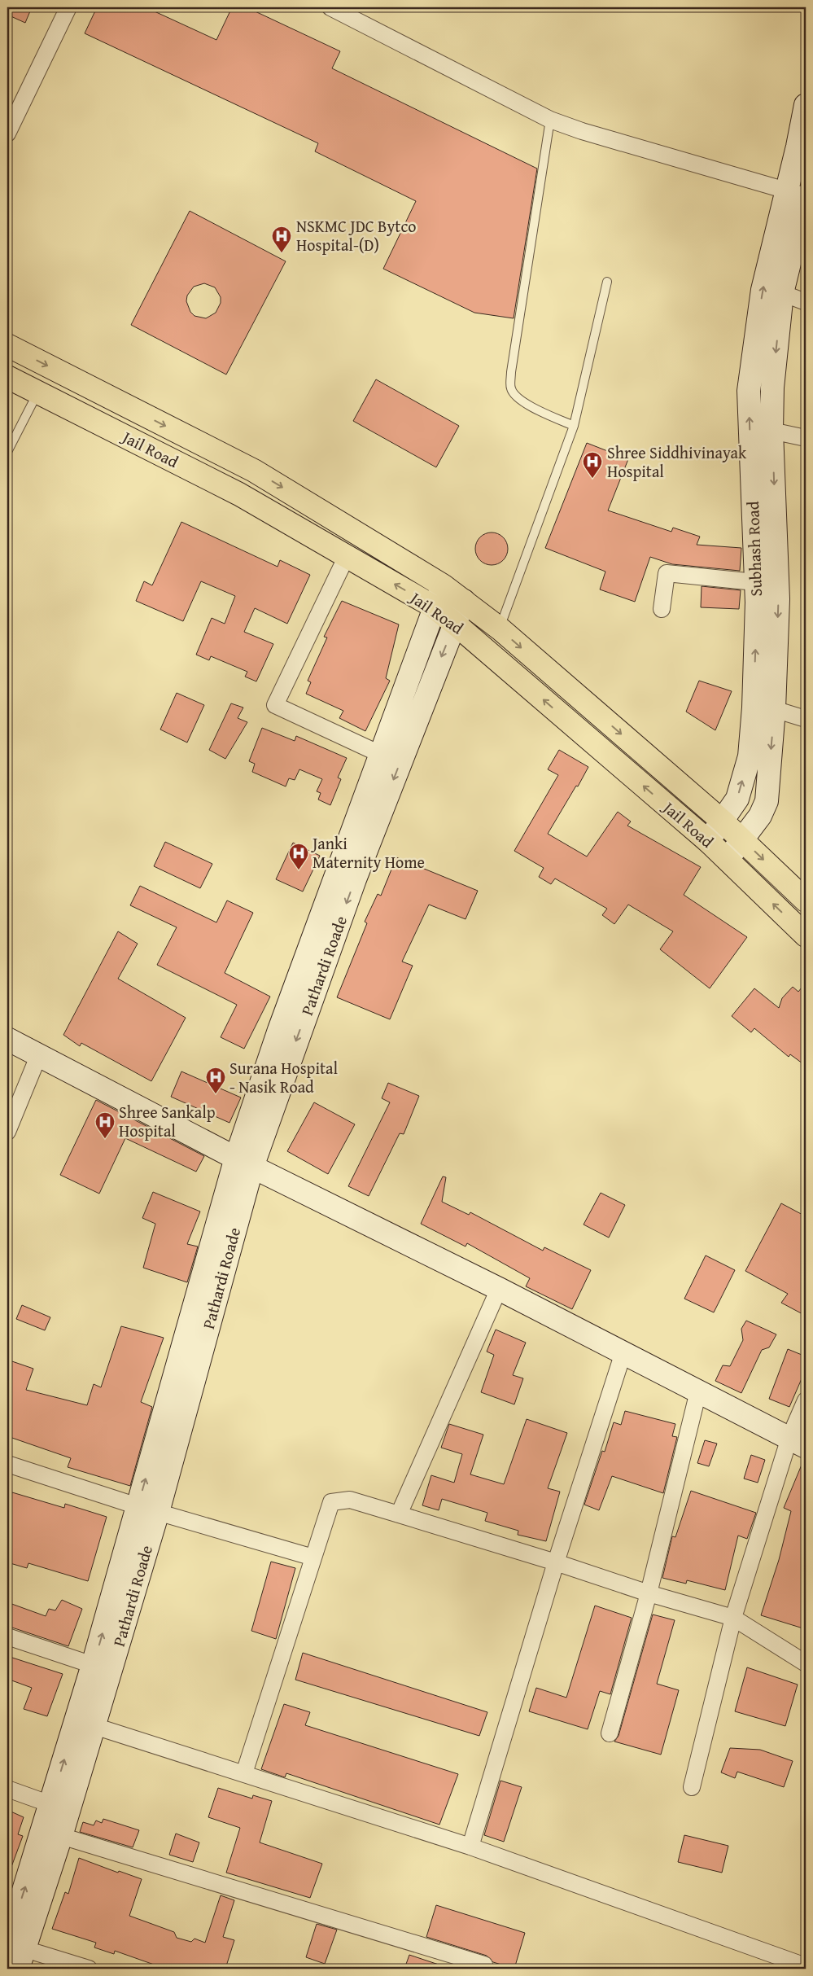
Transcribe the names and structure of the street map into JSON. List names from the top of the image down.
{
  "streets": {
    "main road": ["Jail Road"],
    "street": ["Subhash Road", "Pathardi Roade"]
  },
  "crossings": [
    ["Jail Road", "Subhash Road"],
    ["Jail Road", "Pathardi Roade"]
  ],
  "places": {
    "hospital": [
      "NSKMC JDC Bytco Hospital-(D)",
      "Shree Siddhivinayak Hospital",
      "Janki Maternity Home",
      "Surana Hospital - Nasik Road",
      "Shree Sankalp Hospital"
    ]
  }
}
